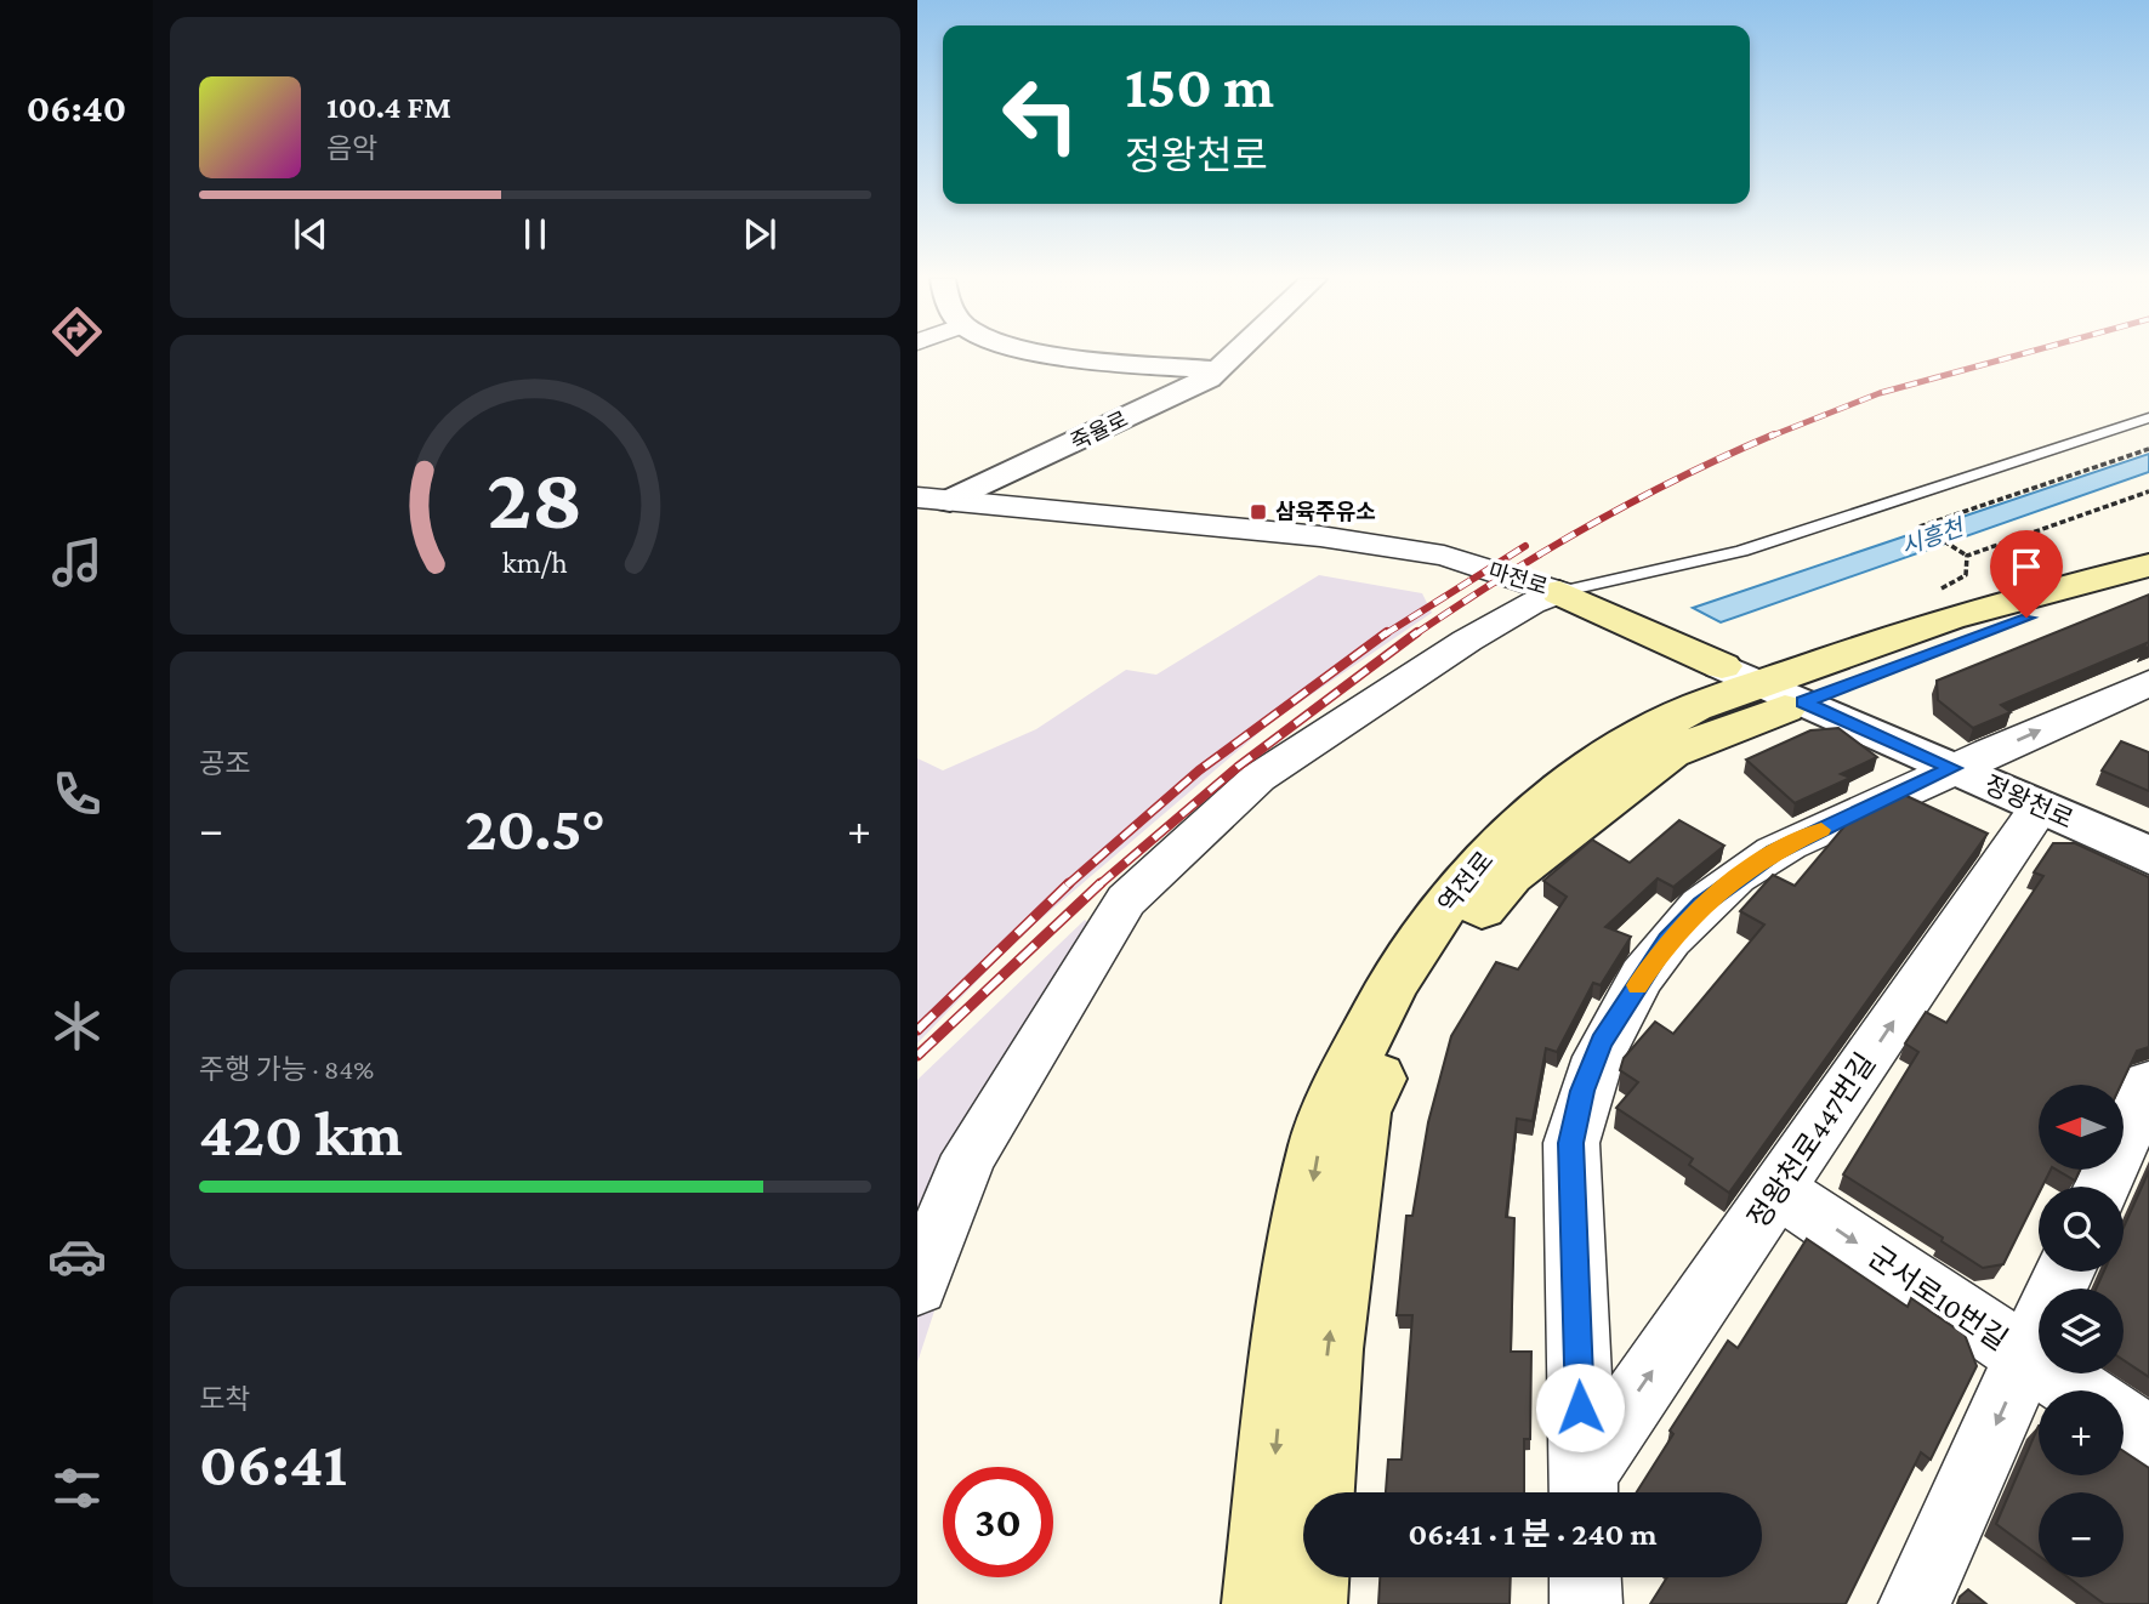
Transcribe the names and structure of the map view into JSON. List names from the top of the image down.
{
  "streets": {
    "main road": ["역전로"],
    "street": [
      "죽율로",
      "마전로",
      "정왕천로",
      "정왕천로447번길",
      "군서로10번길"
    ]
  },
  "crossings": [
    ["죽율로", "마전로"],
    ["정왕천로", "역전로"],
    ["정왕천로", "정왕천로447번길"],
    ["정왕천로447번길", "군서로10번길"]
  ],
  "one_way": ["군서로10번길"],
  "water": ["시흥천"],
  "places": {
    "transit": ["삼육주유소"]
  },
  "north": "left",
  "page": {
    "tabs": "06:40",
    "turn": ["150 m", "정왕천로"],
    "song": ["100.4 FM", "음악"],
    "tile": [
      "공조",
      ["주행 가능 · 84%", "420 km"],
      ["도착", "06:41"]
    ],
    "heat": ["−", "20.5°", "+"],
    "map_buttons": ["+", "−"],
    "limit": "30",
    "trip": "06:41 · 1 분 · 240 m",
    "gauge": ["28", "km/h"]
  }
}
